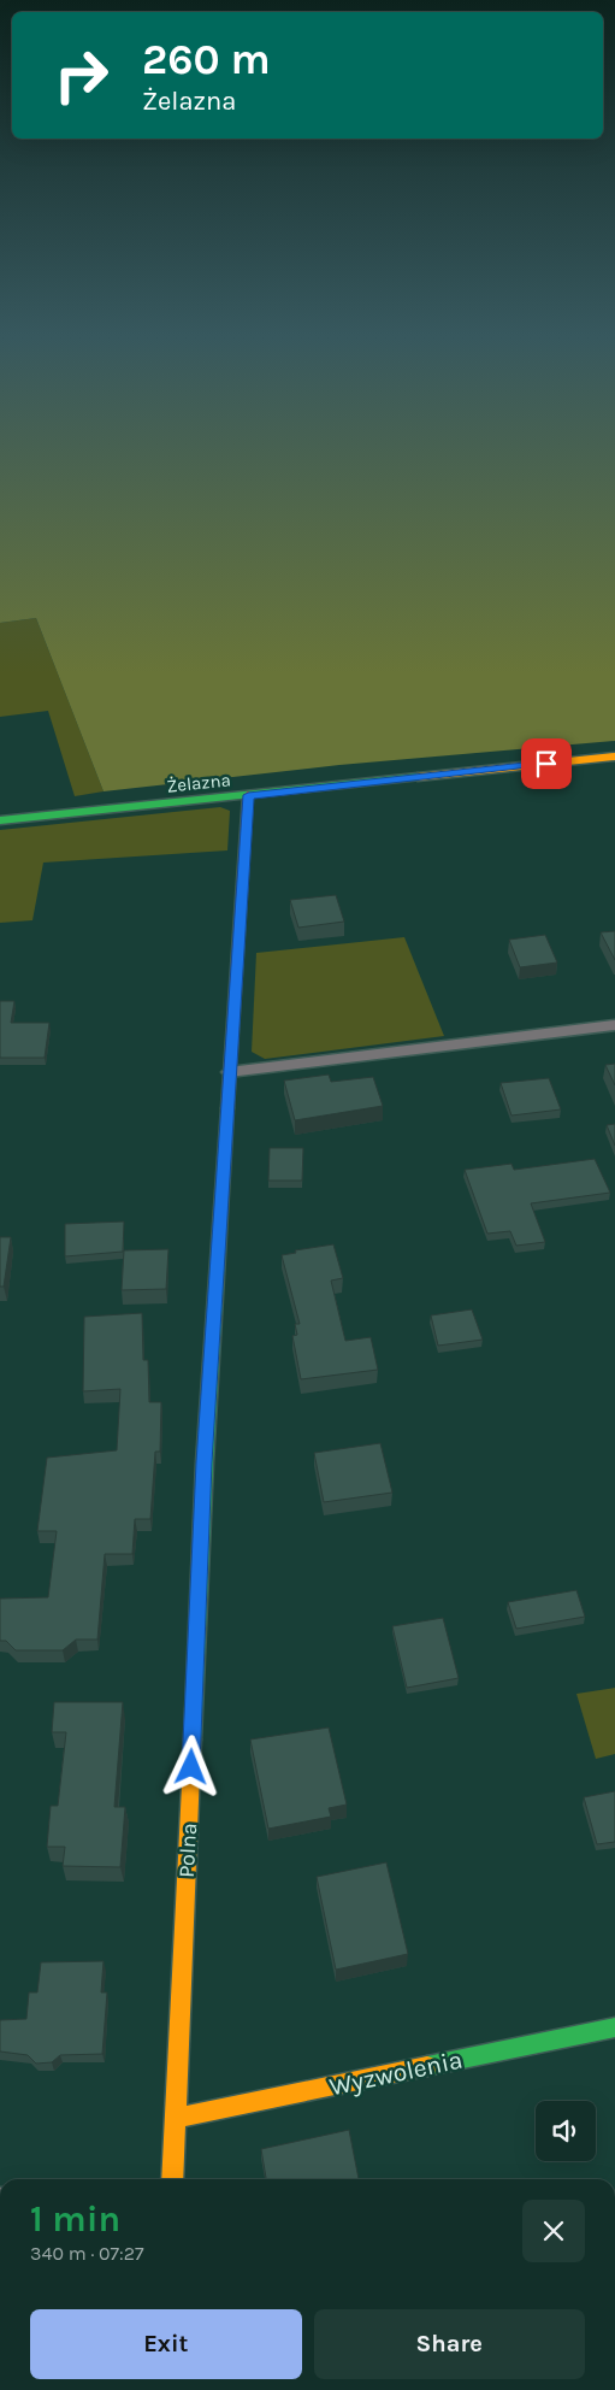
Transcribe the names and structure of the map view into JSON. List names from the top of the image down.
{
  "streets": {
    "street": ["Żelazna", "Polna", "Wyzwolenia"]
  },
  "crossings": [
    ["Żelazna", "Polna"],
    ["Polna", "Wyzwolenia"]
  ],
  "page": {
    "turn": ["260 m", "Żelazna"],
    "heading": ["1 min", "340 m · 07:27"],
    "buttons": ["Exit", "Share"]
  }
}
